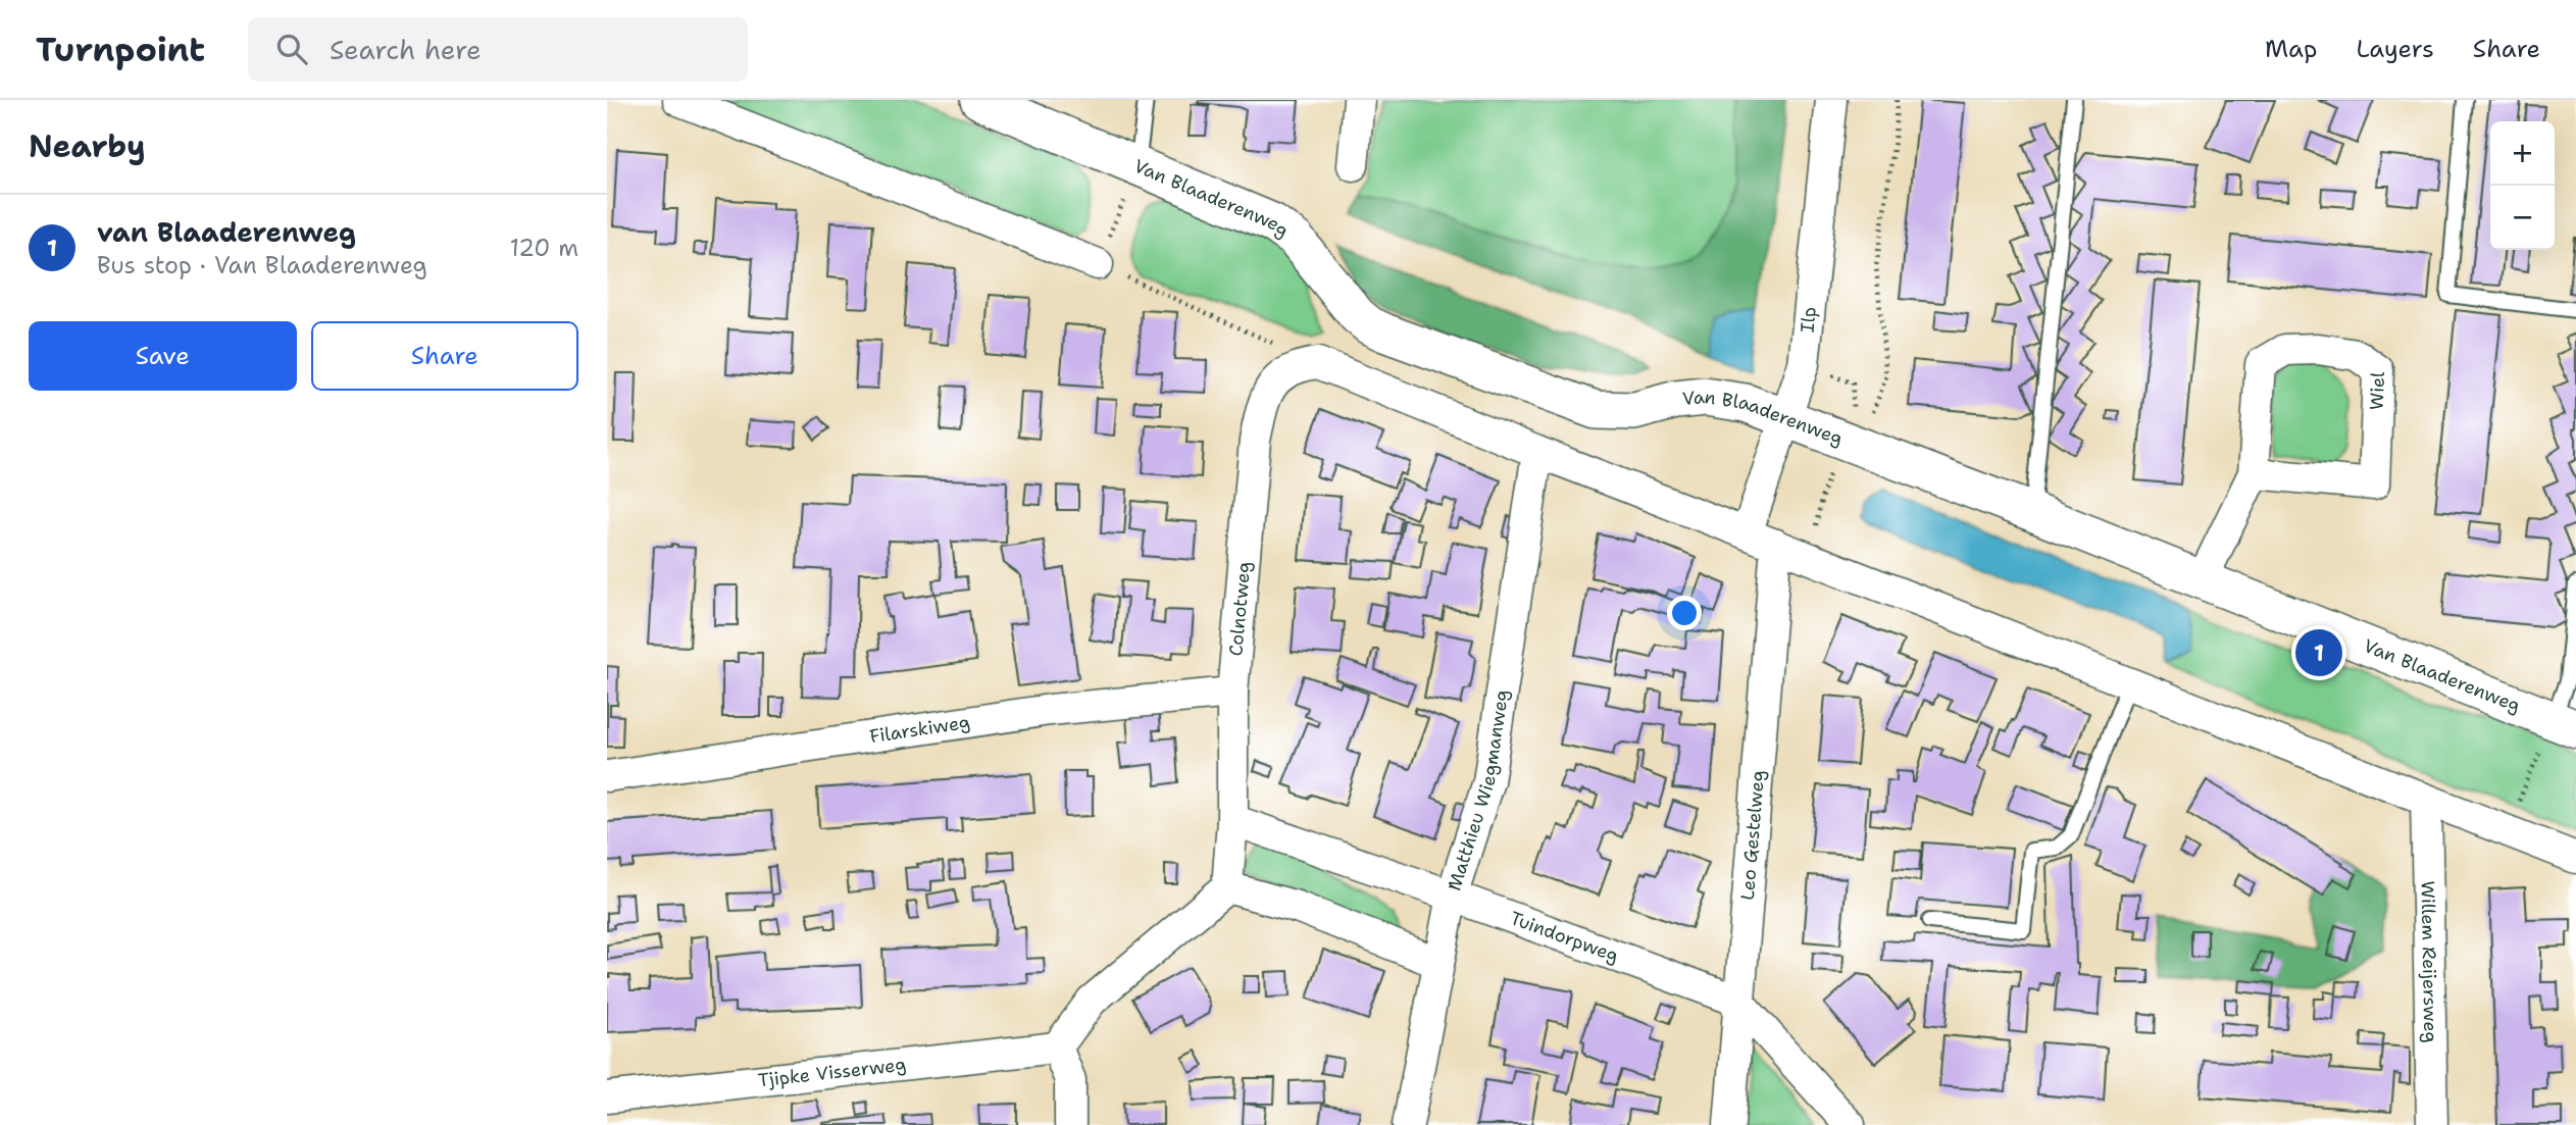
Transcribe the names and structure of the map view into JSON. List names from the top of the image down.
{
  "streets": {
    "street": [
      "Van Blaaderenweg",
      "Ilp",
      "Wiel",
      "Colnotweg",
      "Filarskiweg",
      "Matthieu Wiegmanweg",
      "Leo Gestelweg",
      "Tuindorpweg",
      "Willem Reijersweg",
      "Tjipke Visserweg"
    ]
  },
  "crossings": [
    ["Van Blaaderenweg", "Ilp"],
    ["Van Blaaderenweg", "Wiel"],
    ["Colnotweg", "Filarskiweg"],
    ["Colnotweg", "Tuindorpweg"],
    ["Matthieu Wiegmanweg", "Tuindorpweg"],
    ["Leo Gestelweg", "Tuindorpweg"]
  ],
  "page": {
    "header": "Turnpoint",
    "search": "Search here",
    "nav": ["Map", "Layers", "Share"],
    "heading": "Nearby",
    "map_buttons": ["+", "−"],
    "list": [
      {
        "mark": "1",
        "name": "van Blaaderenweg",
        "note": "Bus stop · Van Blaaderenweg",
        "value": "120 m"
      }
    ],
    "buttons": ["Save", "Share"],
    "pins": "1"
  }
}
